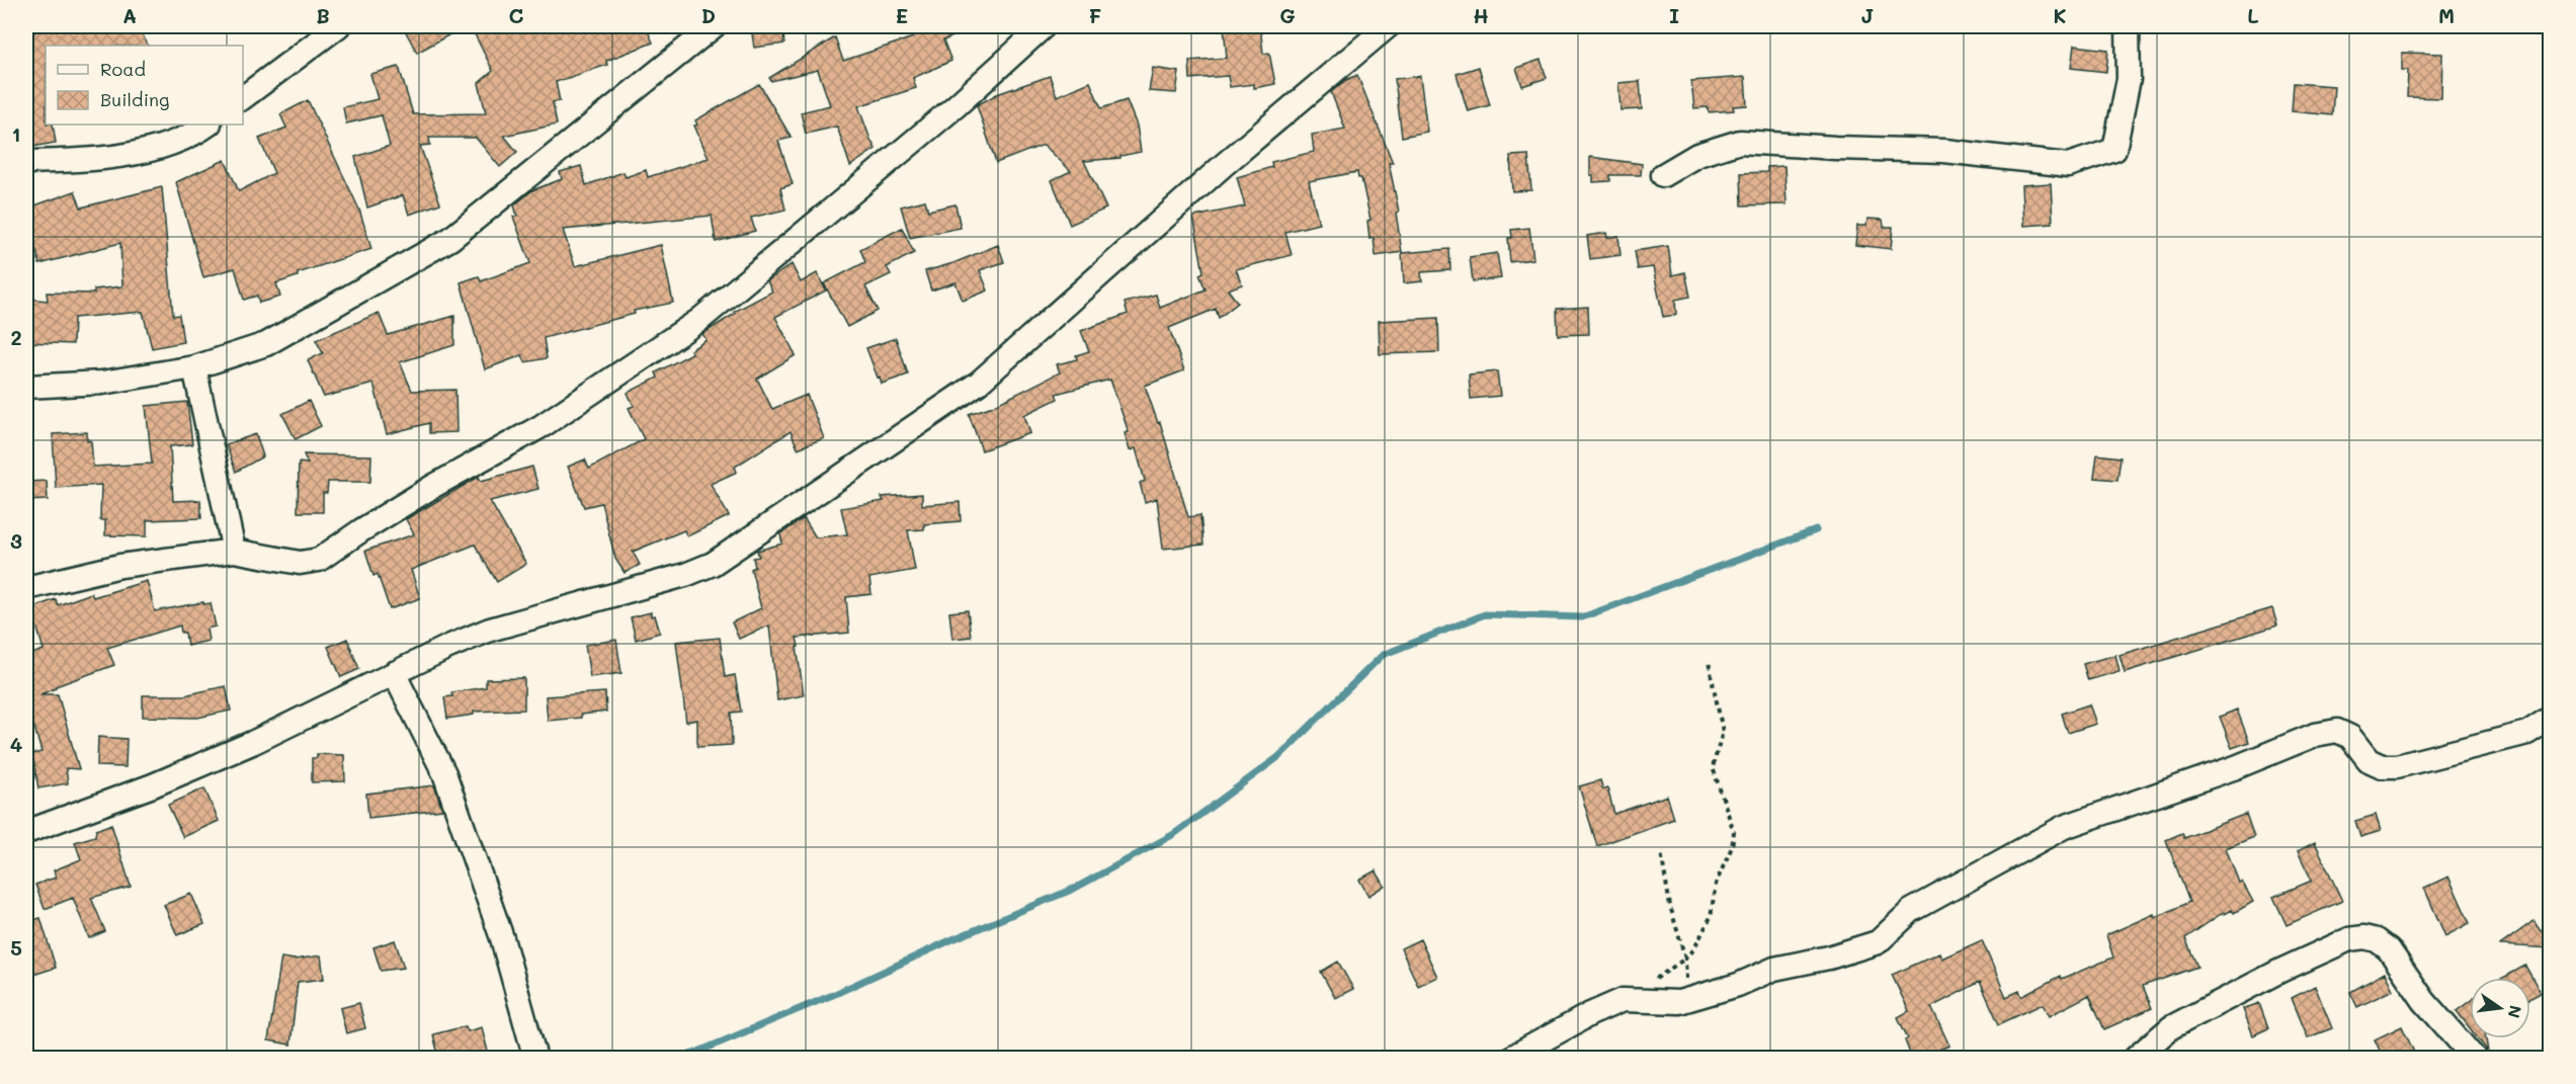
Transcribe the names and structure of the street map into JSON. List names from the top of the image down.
{
  "legend": ["Road", "Building"],
  "north": "right",
  "grid": {
    "columns": [
      "A",
      "B",
      "C",
      "D",
      "E",
      "F",
      "G",
      "H",
      "I",
      "J",
      "K",
      "L",
      "M"
    ],
    "rows": [
      "1",
      "2",
      "3",
      "4",
      "5"
    ]
  }
}
